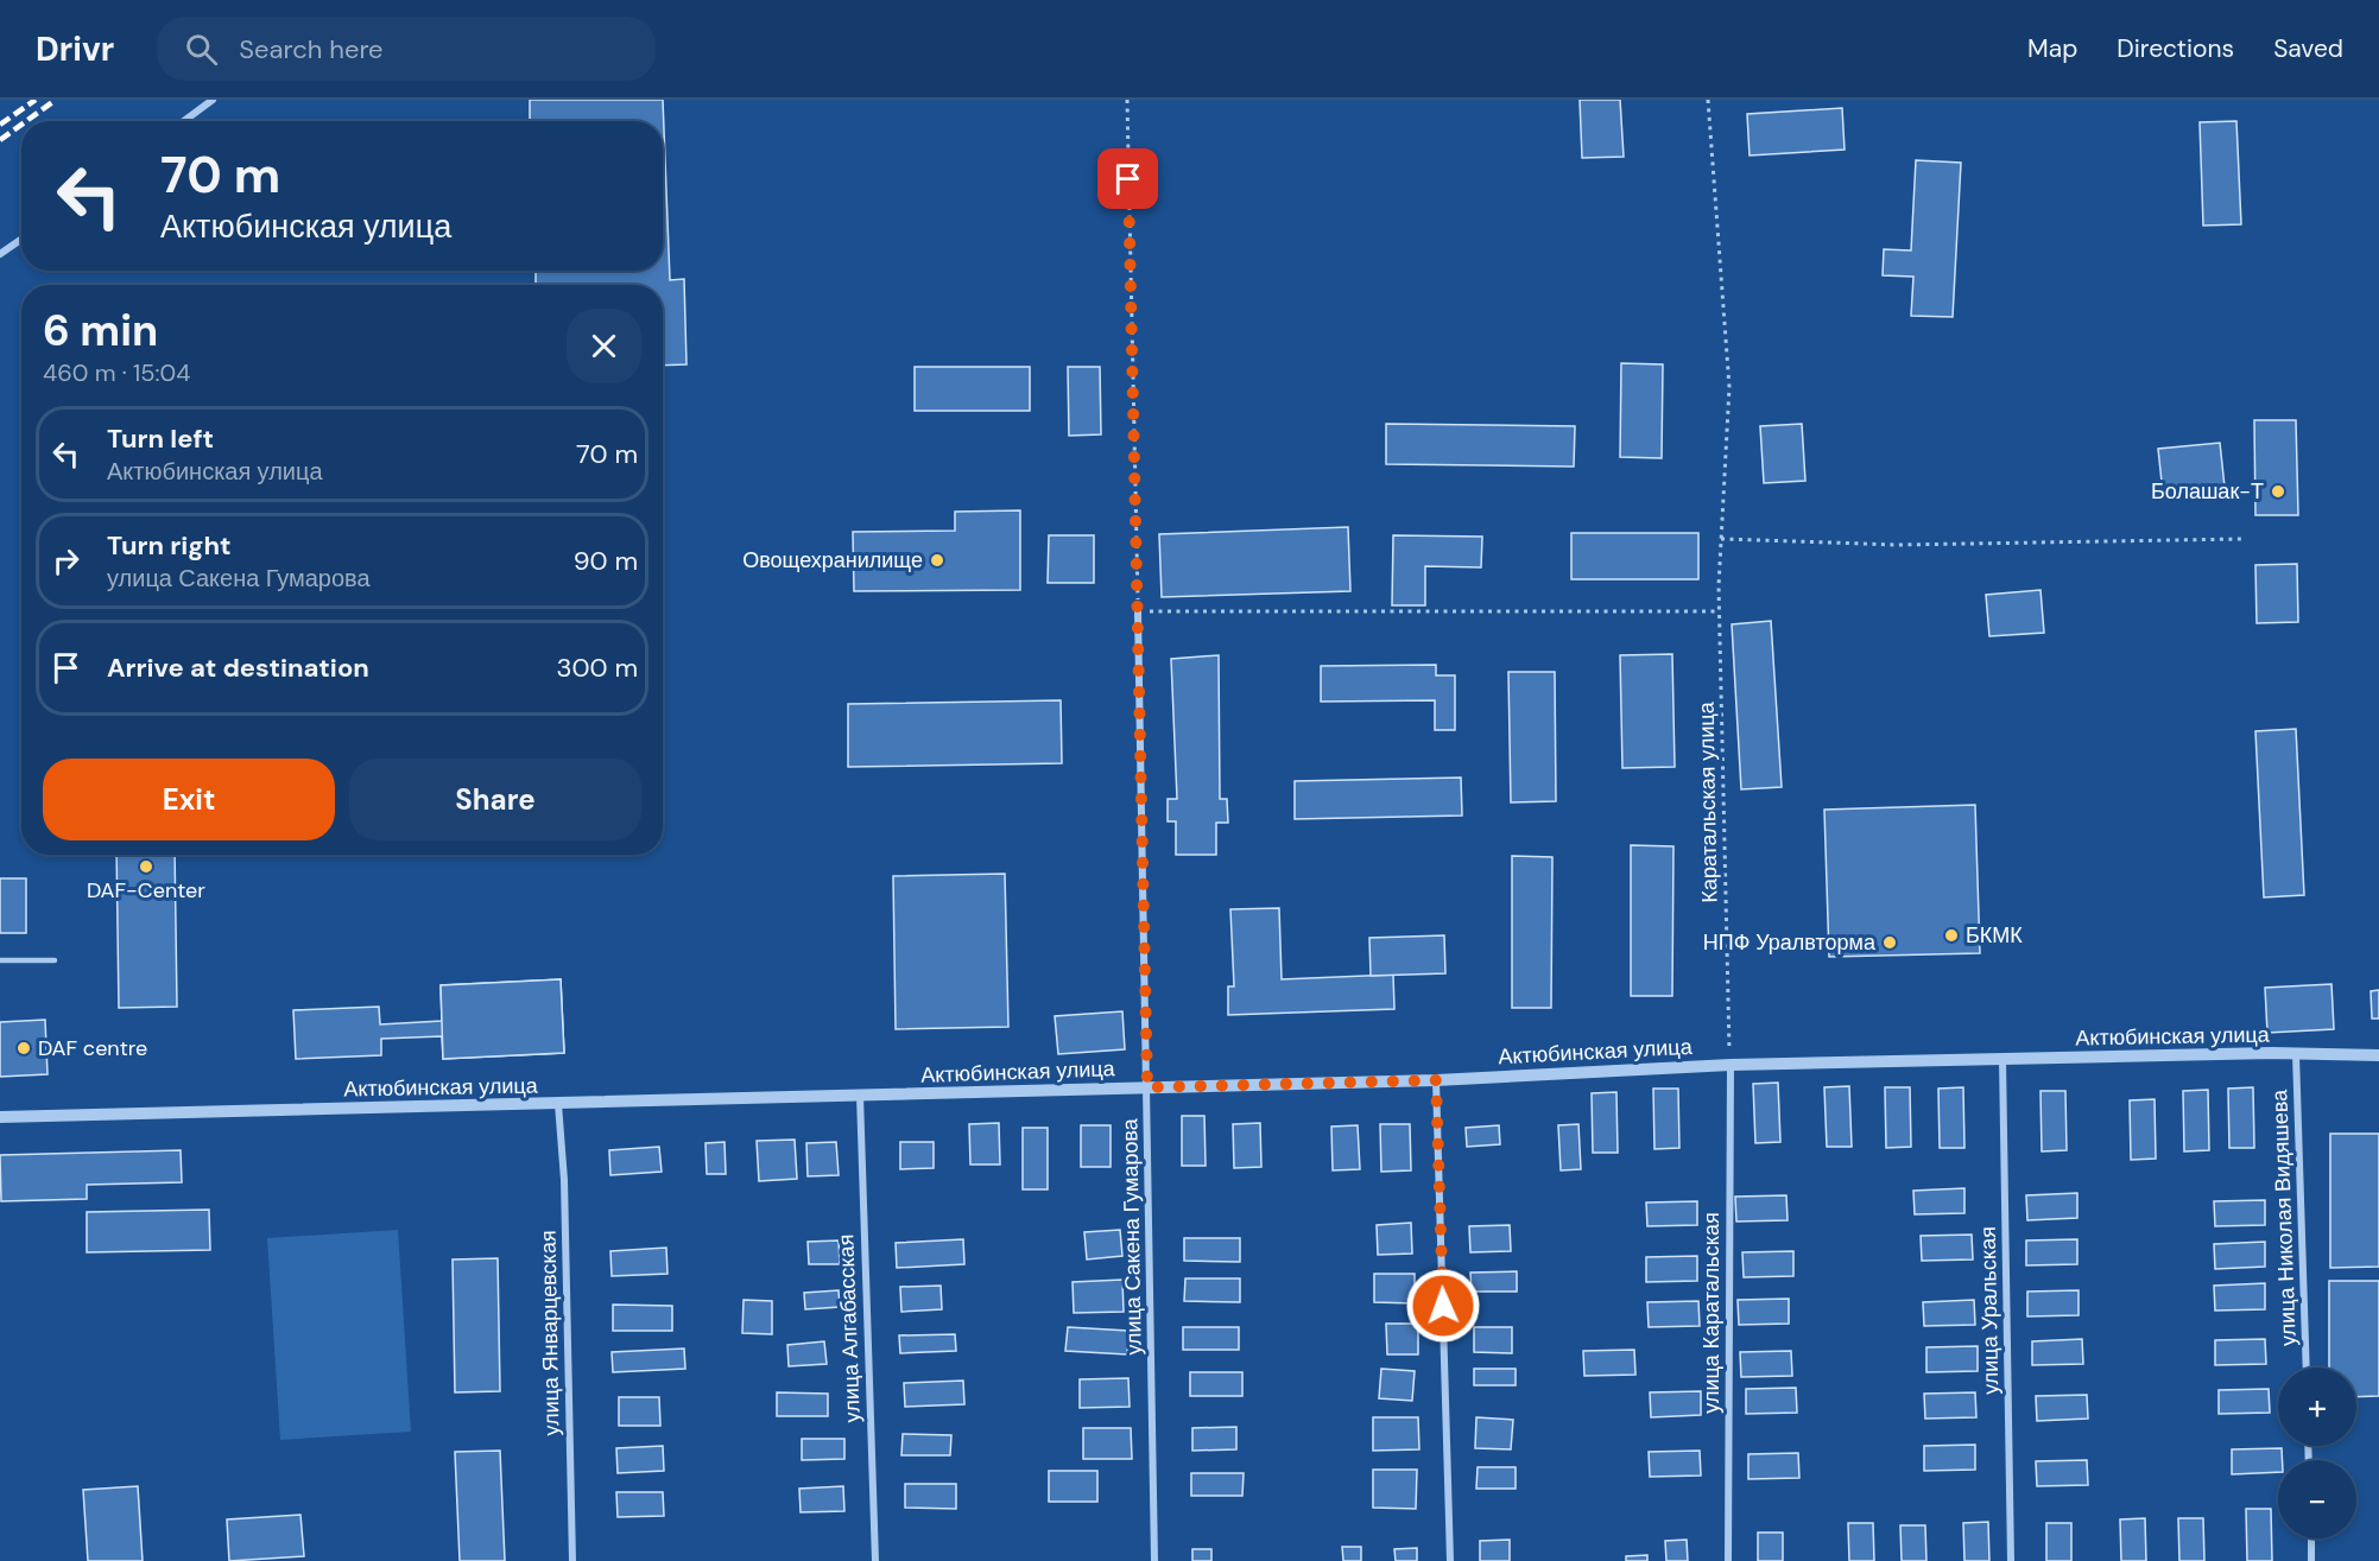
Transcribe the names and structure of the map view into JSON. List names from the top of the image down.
{
  "streets": {
    "street": [
      "Актюбинская улица",
      "улица Николая Видяшева",
      "улица Сакена Гумарова",
      "улица Уральская",
      "улица Каратальская",
      "улица Алгабасская",
      "улица Январцевская"
    ],
    "path": ["Каратальская улица"]
  },
  "crossings": [
    ["Каратальская улица", "Актюбинская улица"],
    ["Каратальская улица", "улица Каратальская"],
    ["Актюбинская улица", "улица Николая Видяшева"],
    ["Актюбинская улица", "улица Сакена Гумарова"],
    ["Актюбинская улица", "улица Уральская"],
    ["Актюбинская улица", "улица Каратальская"],
    ["Актюбинская улица", "улица Алгабасская"],
    ["Актюбинская улица", "улица Январцевская"]
  ],
  "places": [
    "Болашак-Т",
    "Овощехранилище",
    "DAF-Center",
    "БКМК",
    "НПФ Уралвторма",
    "DAF centre"
  ],
  "page": {
    "header": "Drivr",
    "search": "Search here",
    "nav": ["Map", "Directions", "Saved"],
    "turn": ["70 m", "Актюбинская улица"],
    "heading": ["6 min", "460 m · 15:04"],
    "list": [
      {
        "name": "Turn left",
        "note": "Актюбинская улица",
        "value": "70 m"
      },
      {
        "name": "Turn right",
        "note": "улица Сакена Гумарова",
        "value": "90 m"
      },
      {
        "name": "Arrive at destination",
        "value": "300 m"
      }
    ],
    "buttons": ["Exit", "Share"],
    "map_buttons": ["+", "−"]
  }
}
